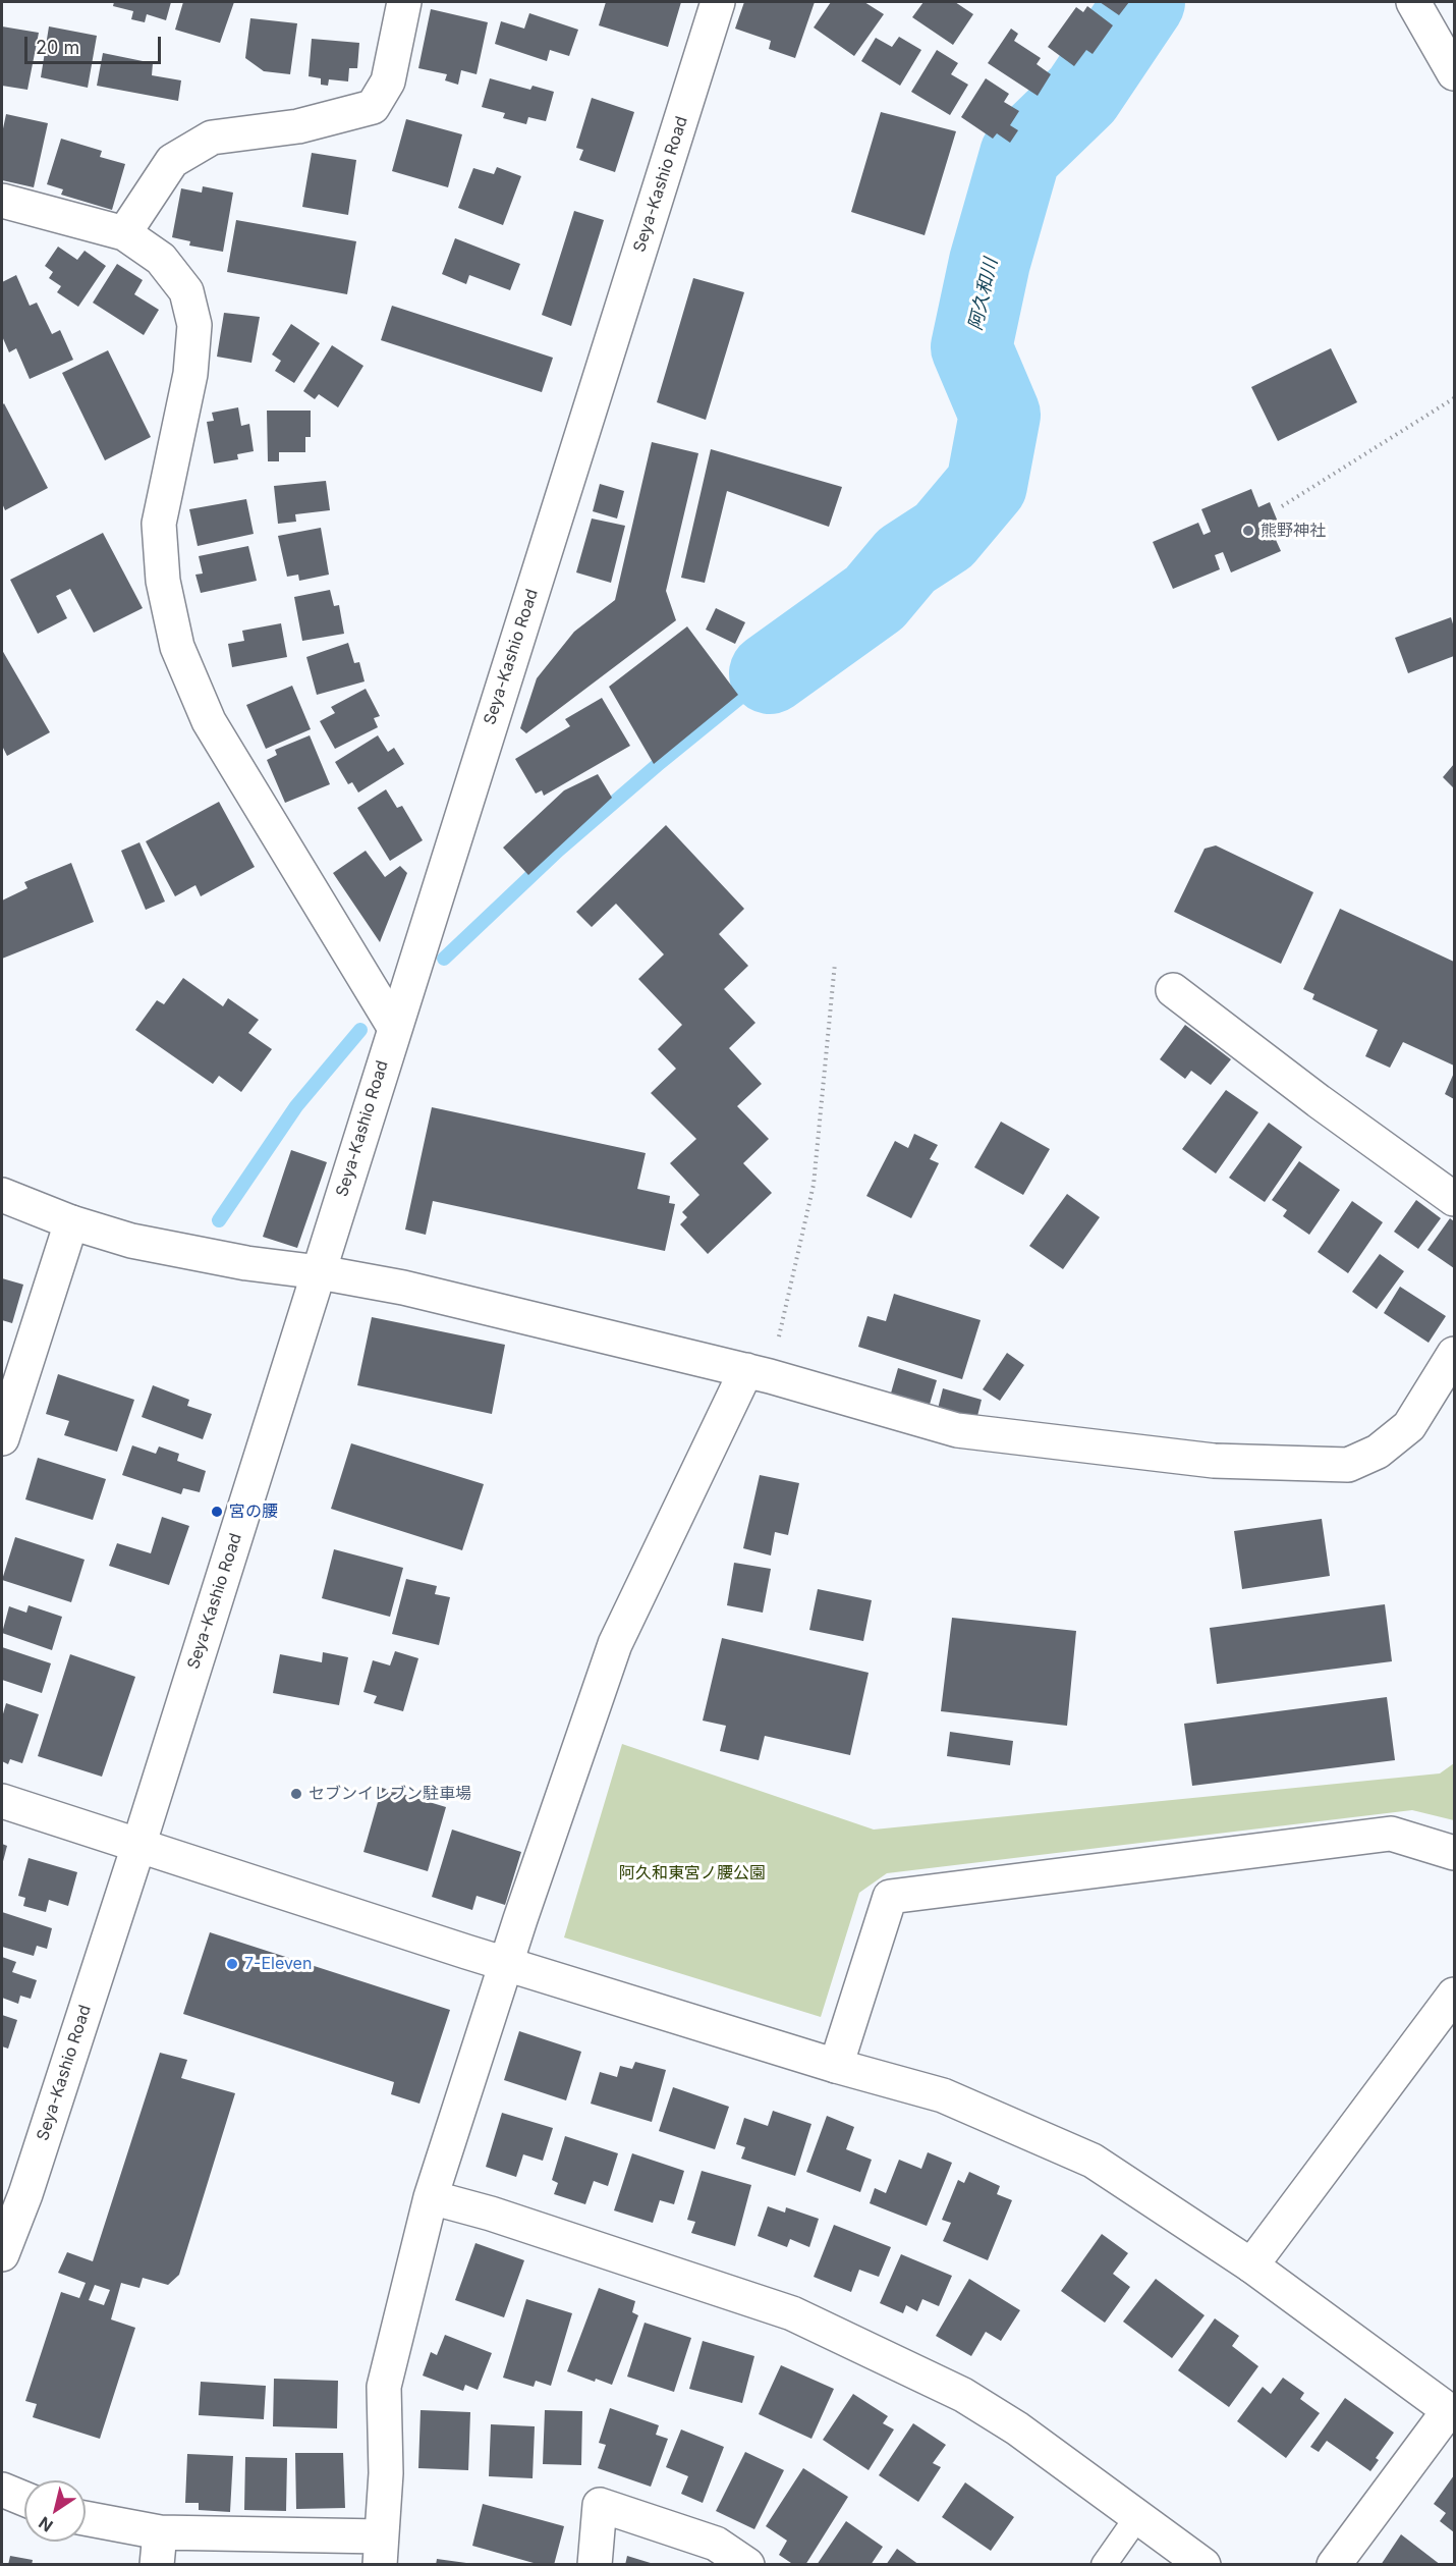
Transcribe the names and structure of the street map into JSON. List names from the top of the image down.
{
  "streets": {
    "street": ["Seya-Kashio Road"]
  },
  "water": ["阿久和川"],
  "parks": ["阿久和東宮ノ腰公園"],
  "places": [
    "熊野神社",
    "宮の腰",
    "セブンイレブン駐車場",
    "7-Eleven"
  ],
  "scale_bar": "20 m",
  "north": "bottom left"
}
